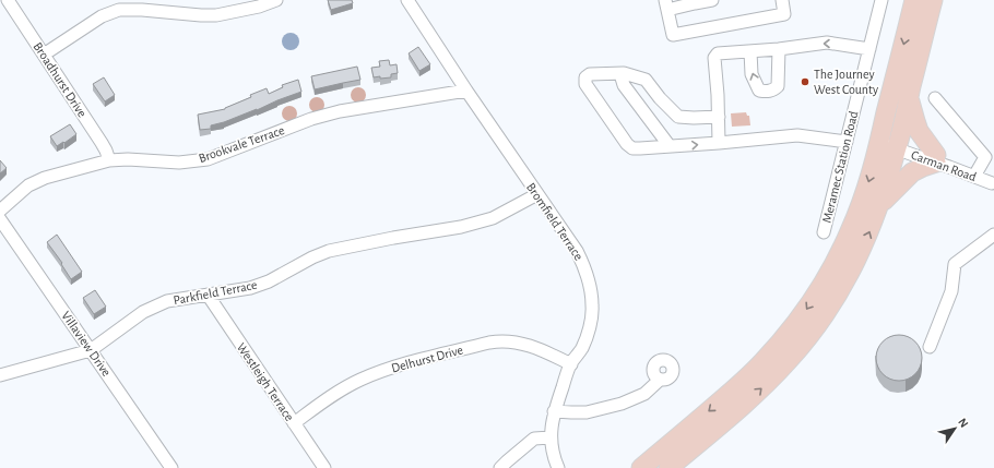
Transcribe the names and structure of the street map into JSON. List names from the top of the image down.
{
  "streets": {
    "street": [
      "Broadhurst Drive",
      "Brookvale Terrace",
      "Carman Road",
      "Meramec Station Road",
      "Bromfield Terrace",
      "Parkfield Terrace",
      "Villaview Drive",
      "Delhurst Drive",
      "Westleigh Terrace"
    ]
  },
  "crossings": [
    ["Broadhurst Drive", "Brookvale Terrace"],
    ["Brookvale Terrace", "Bromfield Terrace"],
    ["Bromfield Terrace", "Parkfield Terrace"],
    ["Bromfield Terrace", "Delhurst Drive"],
    ["Parkfield Terrace", "Villaview Drive"],
    ["Parkfield Terrace", "Westleigh Terrace"],
    ["Delhurst Drive", "Westleigh Terrace"]
  ],
  "places": ["The Journey West County"],
  "north": "top right"
}
